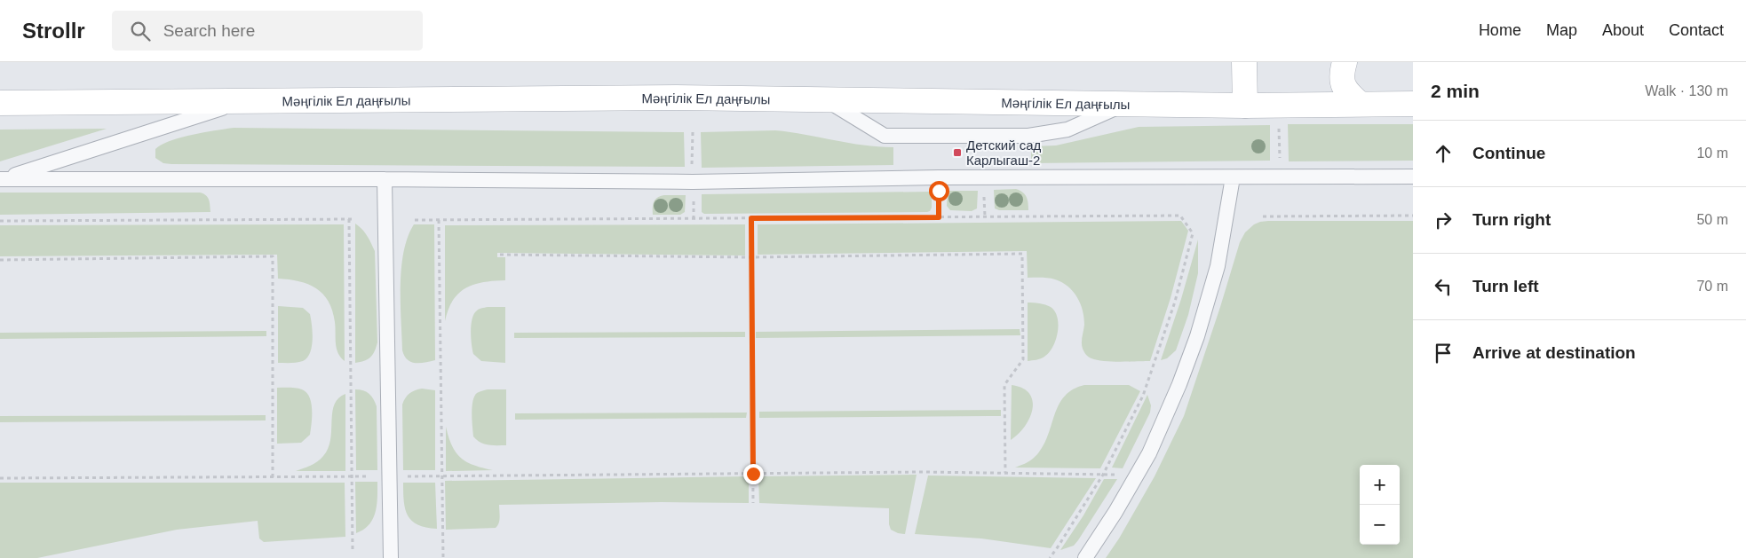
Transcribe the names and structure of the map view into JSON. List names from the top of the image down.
{
  "streets": {
    "main road": ["Мәңгілік Ел даңғылы"]
  },
  "places": {
    "transit": ["Детский сад Карлыгаш-2"]
  },
  "page": {
    "header": "Strollr",
    "search": "Search here",
    "nav": [
      "Home",
      "Map",
      "About",
      "Contact"
    ],
    "heading": ["2 min", "Walk · 130 m"],
    "list": [
      ["Continue", "10 m"],
      ["Turn right", "50 m"],
      ["Turn left", "70 m"],
      "Arrive at destination"
    ],
    "map_buttons": ["+", "−"]
  }
}
